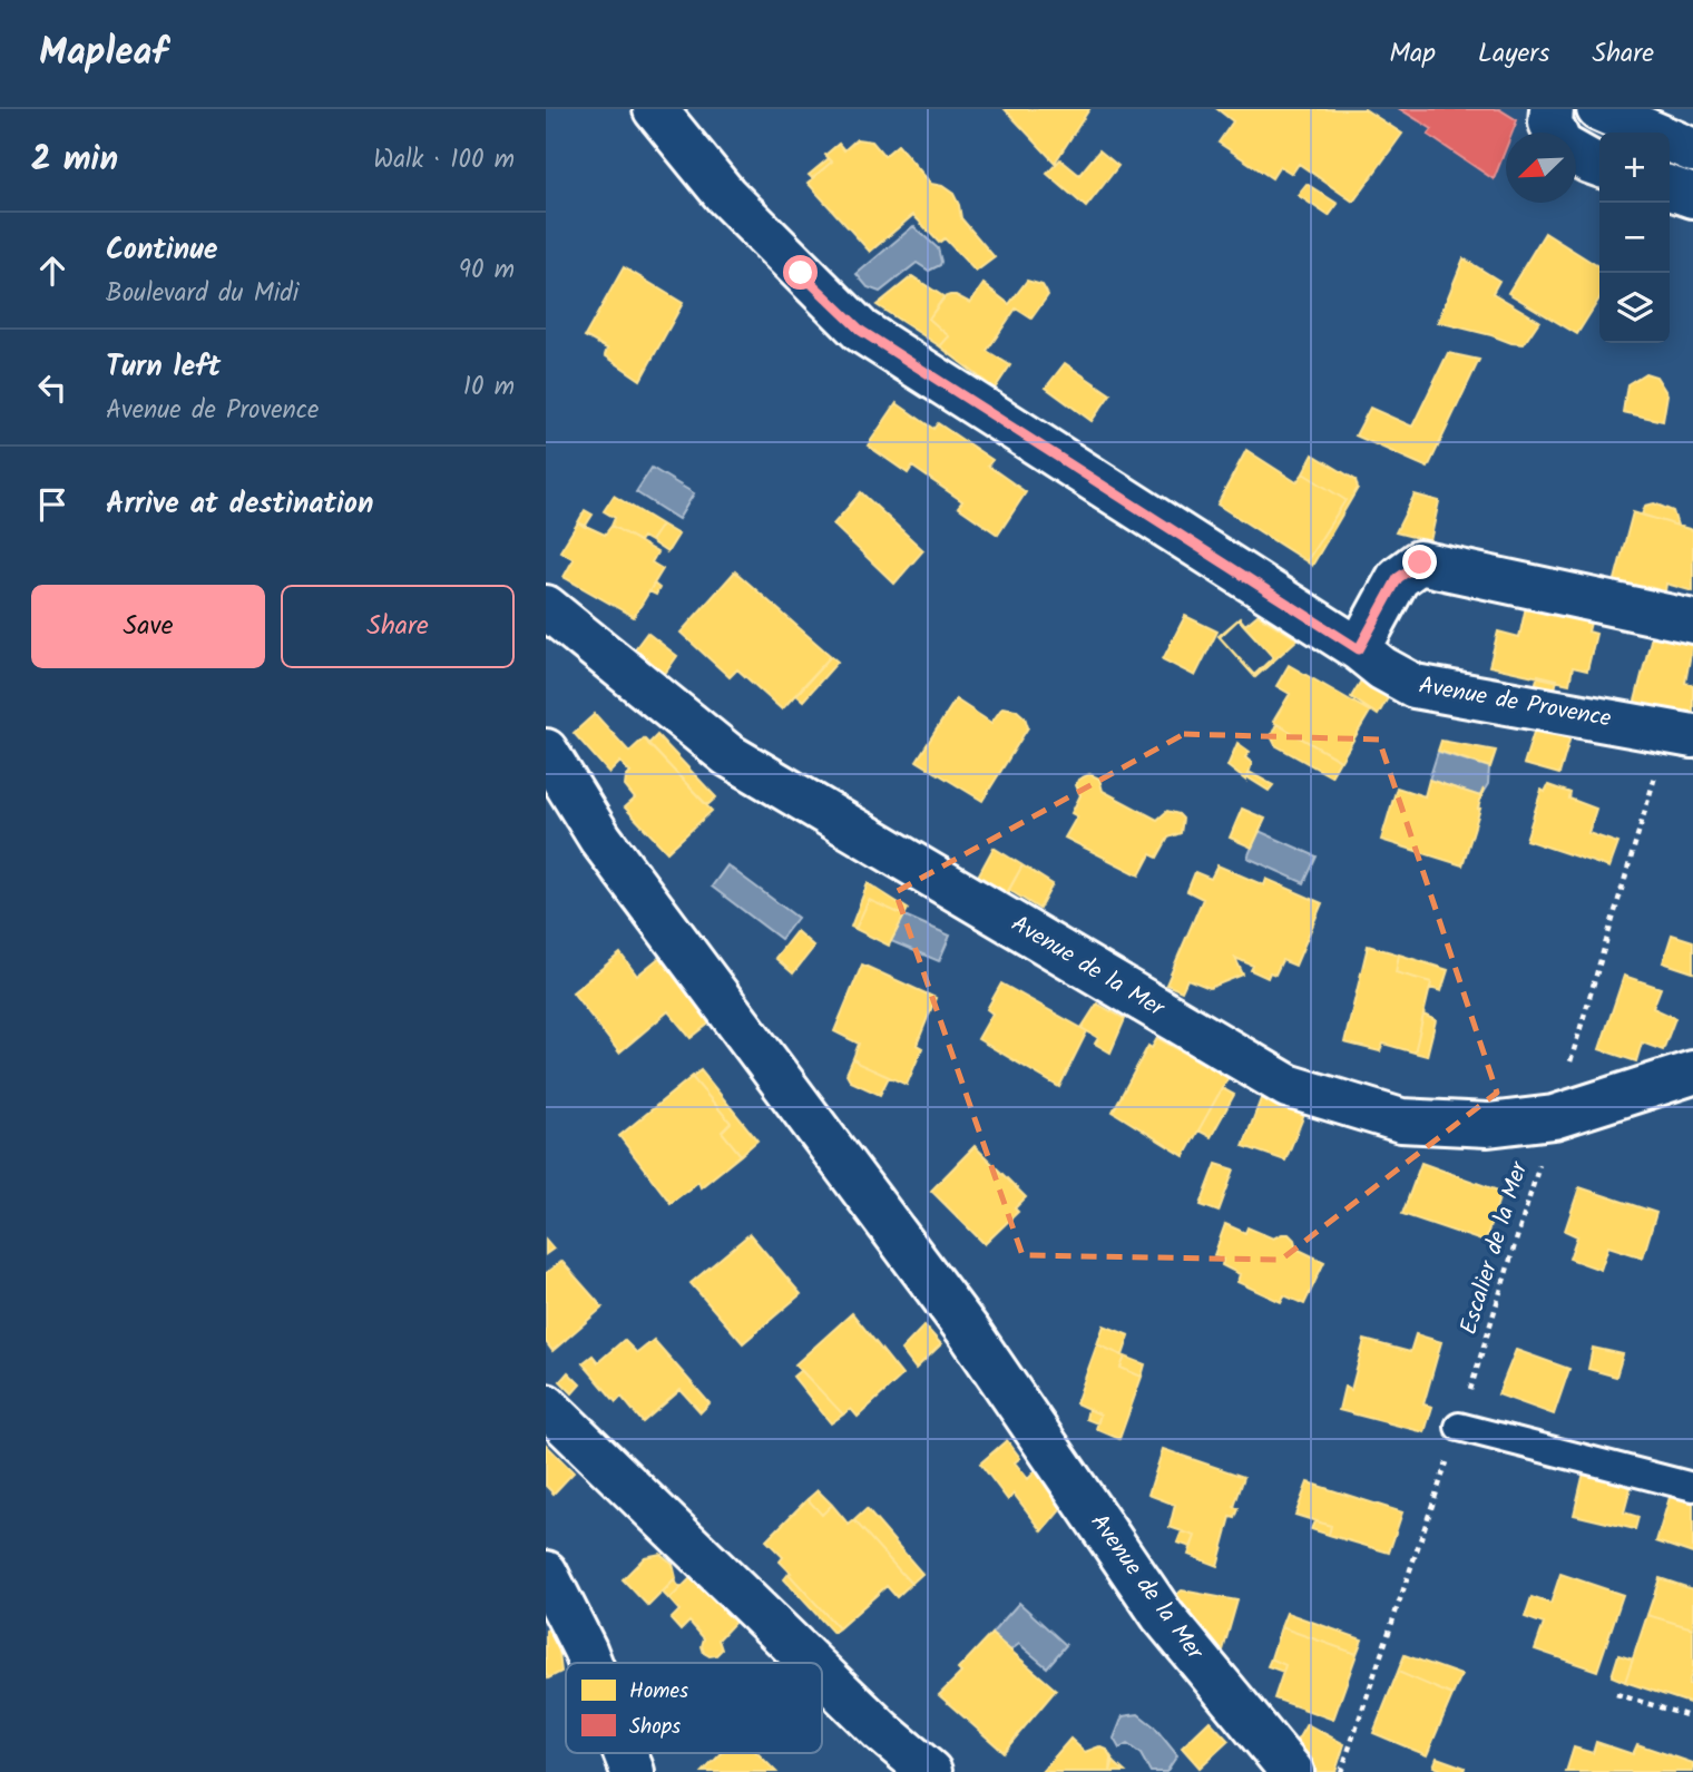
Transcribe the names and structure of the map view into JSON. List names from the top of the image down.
{
  "streets": {
    "street": ["Avenue de Provence", "Avenue de la Mer"],
    "path": ["Escalier de la Mer"]
  },
  "crossings": [
    ["Avenue de Provence", "Escalier de la Mer"],
    ["Avenue de la Mer", "Escalier de la Mer"]
  ],
  "legend": ["Homes", "Shops"],
  "north": "bottom left",
  "page": {
    "header": "Mapleaf",
    "nav": ["Map", "Layers", "Share"],
    "heading": ["2 min", "Walk · 100 m"],
    "map_buttons": ["+", "−"],
    "list": [
      ["Continue", "Boulevard du Midi", "90 m"],
      ["Turn left", "Avenue de Provence", "10 m"],
      "Arrive at destination"
    ],
    "buttons": ["Save", "Share"]
  }
}
